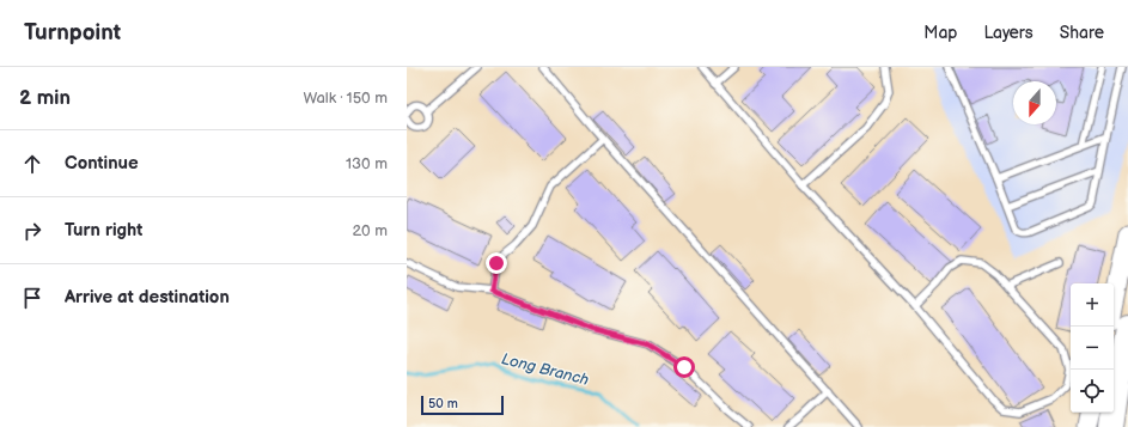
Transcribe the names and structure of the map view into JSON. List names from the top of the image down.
{
  "water": ["Long Branch"],
  "scale_bar": "50 m",
  "north": "bottom",
  "page": {
    "header": "Turnpoint",
    "nav": ["Map", "Layers", "Share"],
    "heading": ["2 min", "Walk · 150 m"],
    "list": [
      ["Continue", "130 m"],
      ["Turn right", "20 m"],
      "Arrive at destination"
    ],
    "map_buttons": ["+", "−"],
    "scale": "50 m"
  }
}
